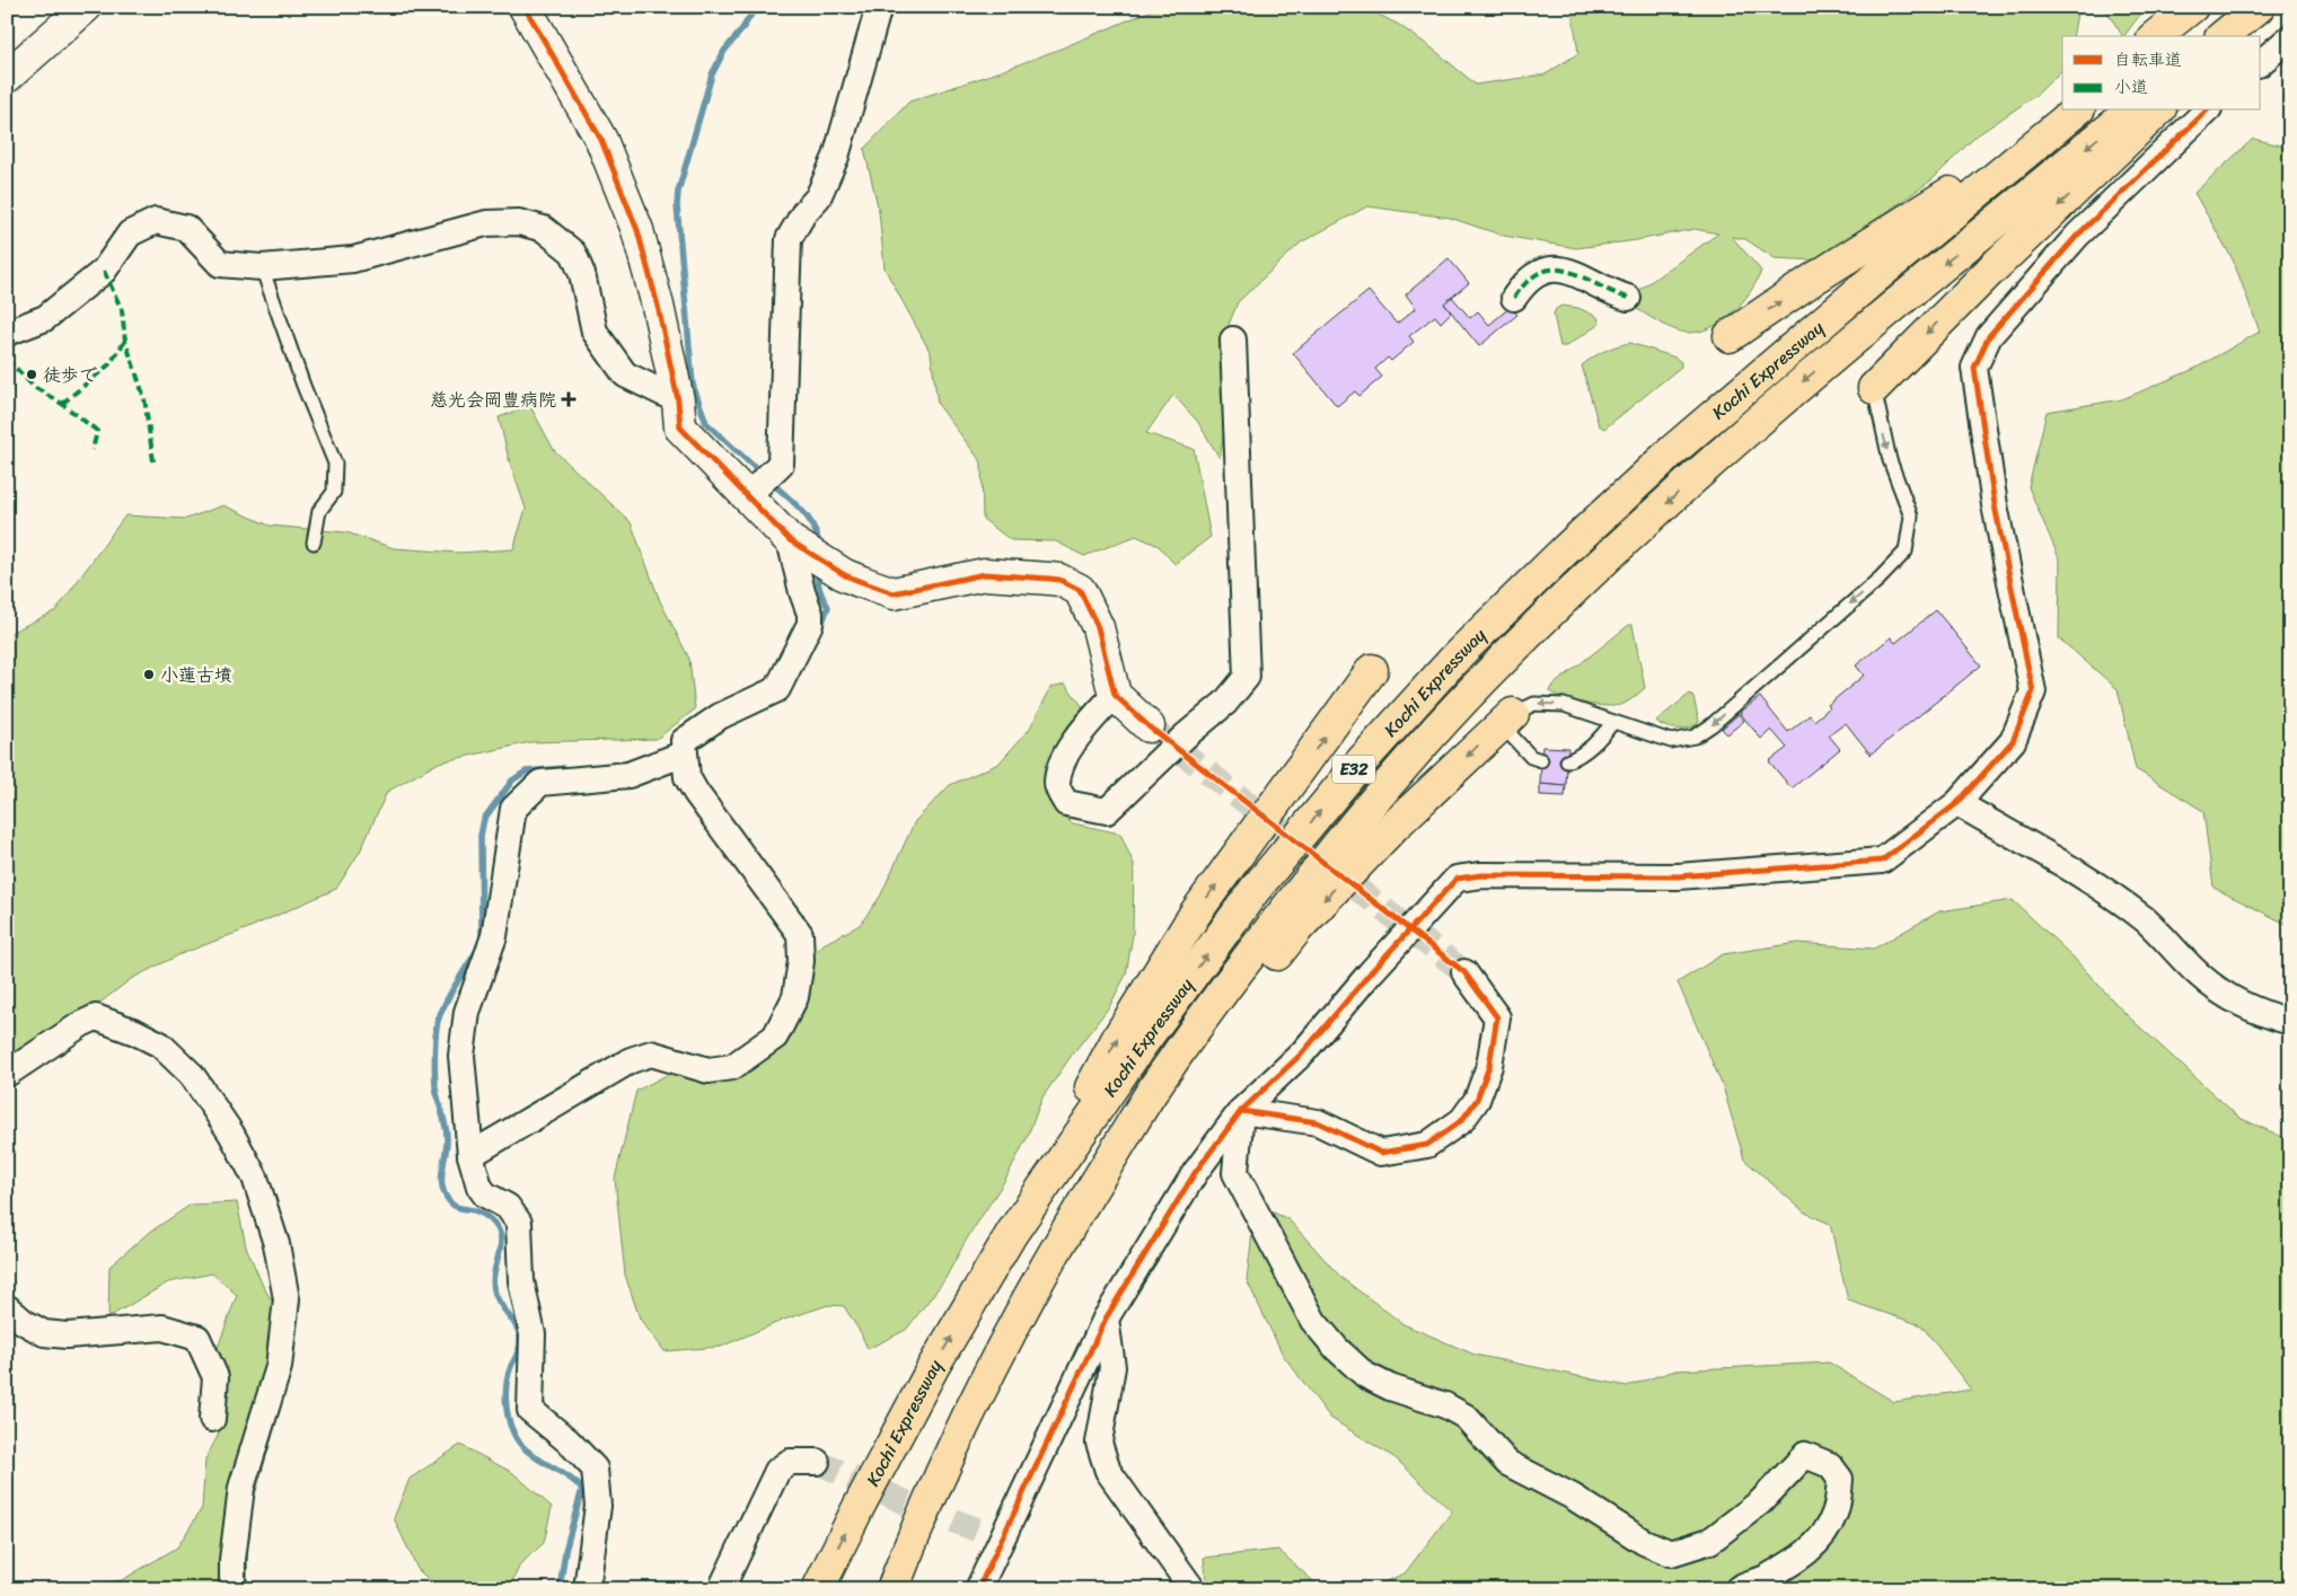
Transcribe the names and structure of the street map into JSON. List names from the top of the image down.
{
  "streets": {
    "highway": ["Kochi Expressway", "E32"]
  },
  "places": {
    "other": ["徒歩で", "小蓮古墳"],
    "health": ["慈光会岡豊病院"]
  },
  "legend": ["自転車道", "小道"]
}
